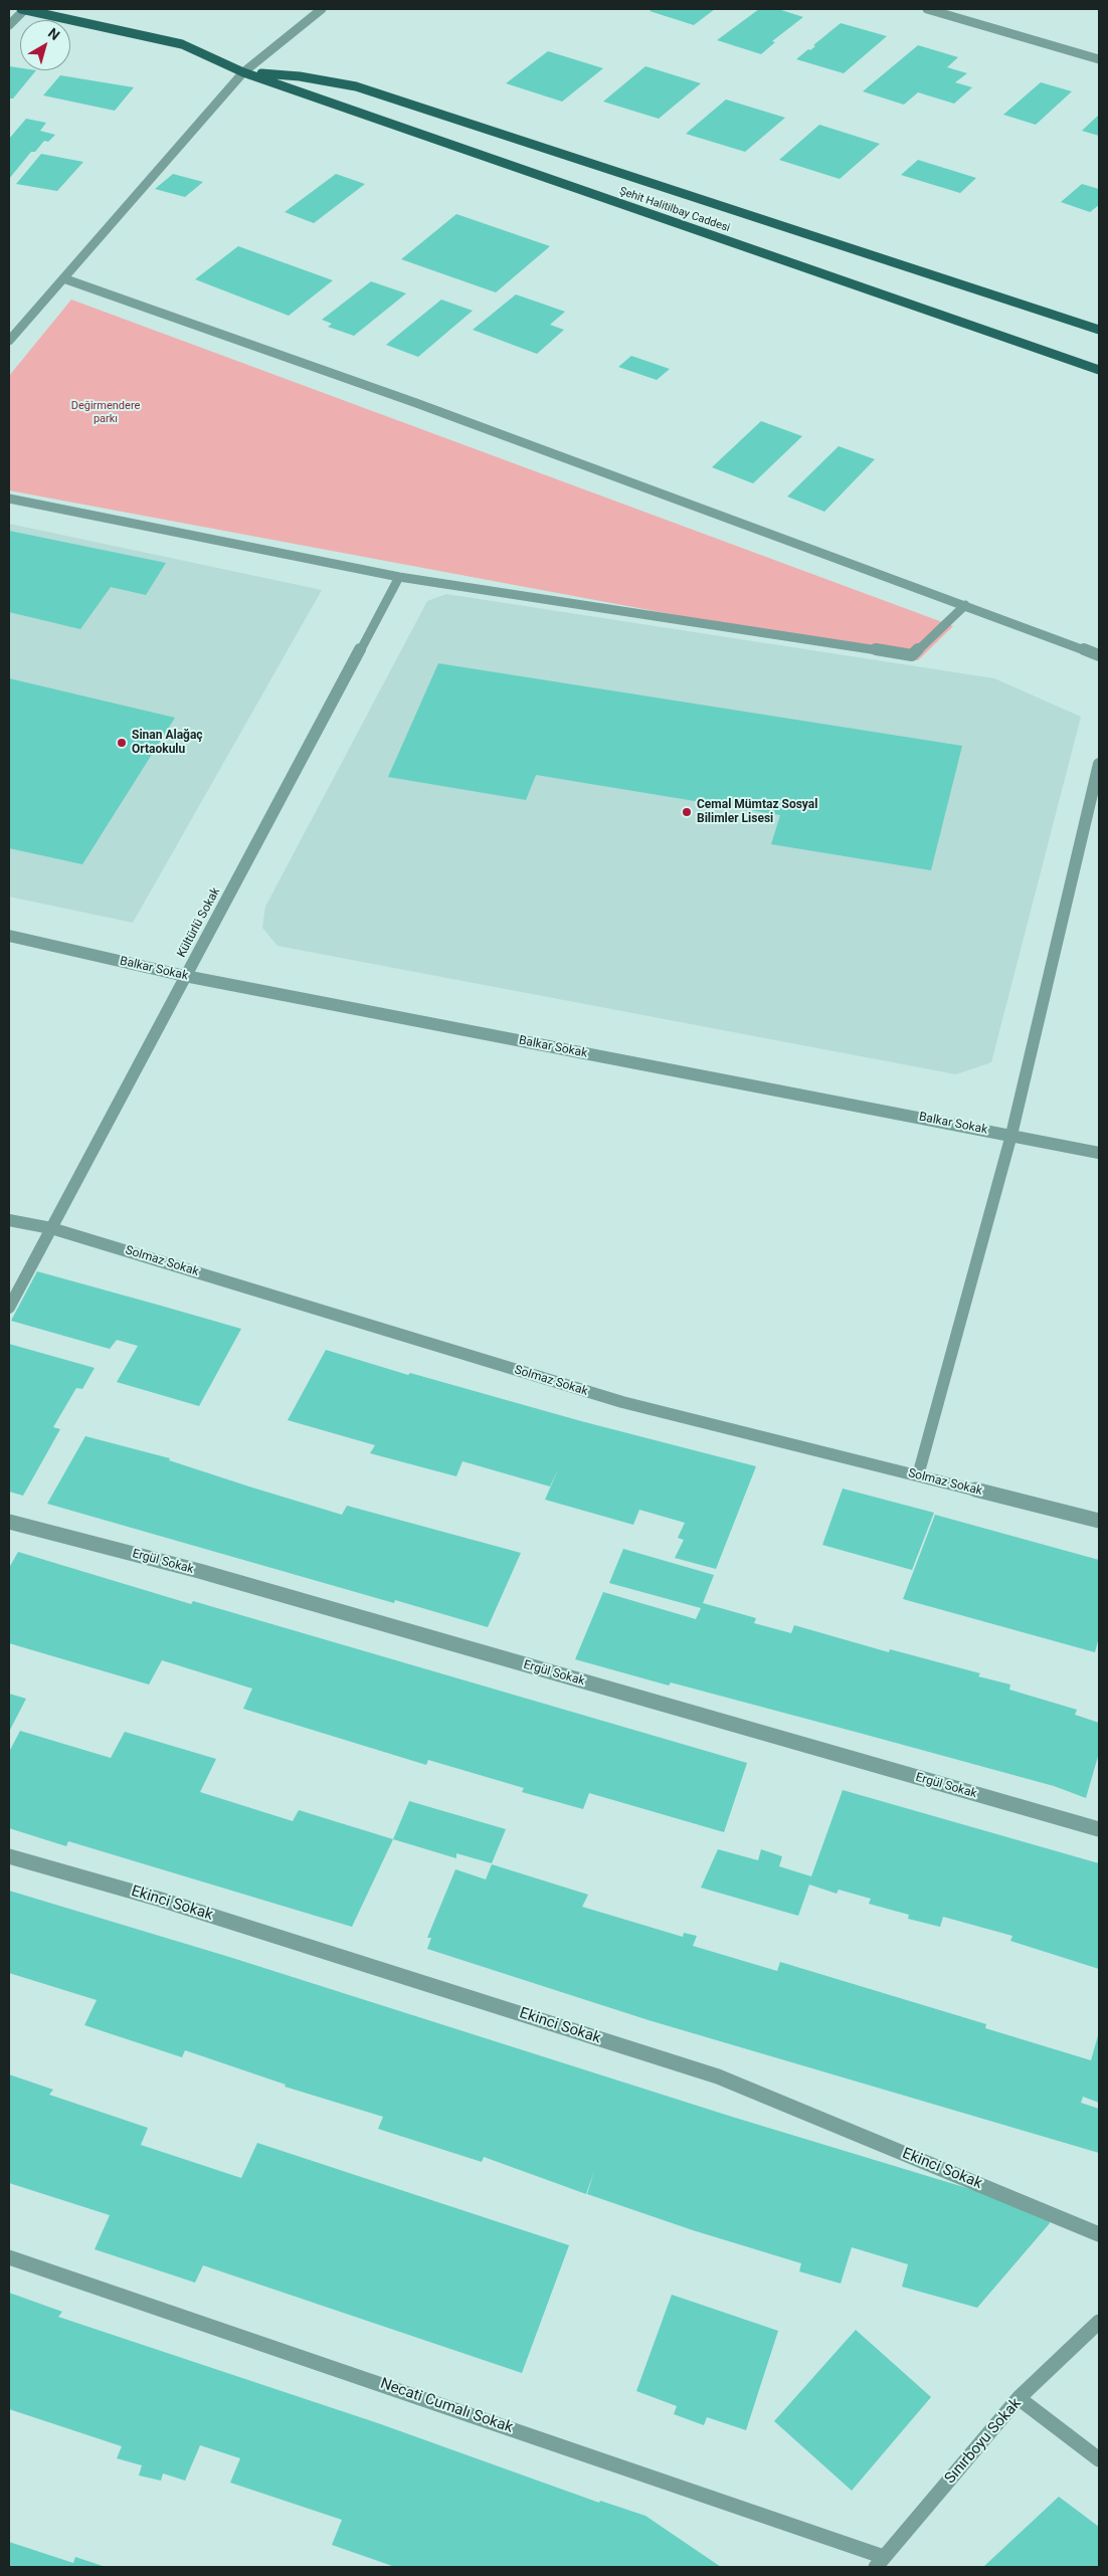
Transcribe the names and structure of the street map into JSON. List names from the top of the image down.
{
  "streets": {
    "main road": ["Şehit Halitilbay Caddesi"],
    "street": [
      "Kültürlü Sokak",
      "Balkar Sokak",
      "Solmaz Sokak",
      "Ergül Sokak",
      "Ekinci Sokak",
      "Necati Cumalı Sokak",
      "Sınırboyu Sokak"
    ]
  },
  "crossings": [
    ["Kültürlü Sokak", "Balkar Sokak"],
    ["Kültürlü Sokak", "Solmaz Sokak"],
    ["Necati Cumalı Sokak", "Sınırboyu Sokak"]
  ],
  "parks": ["Değirmendere parkı"],
  "places": ["Sinan Alağaç Ortaokulu", "Cemal Mümtaz Sosyal Bilimler Lisesi"],
  "north": "top right"
}
